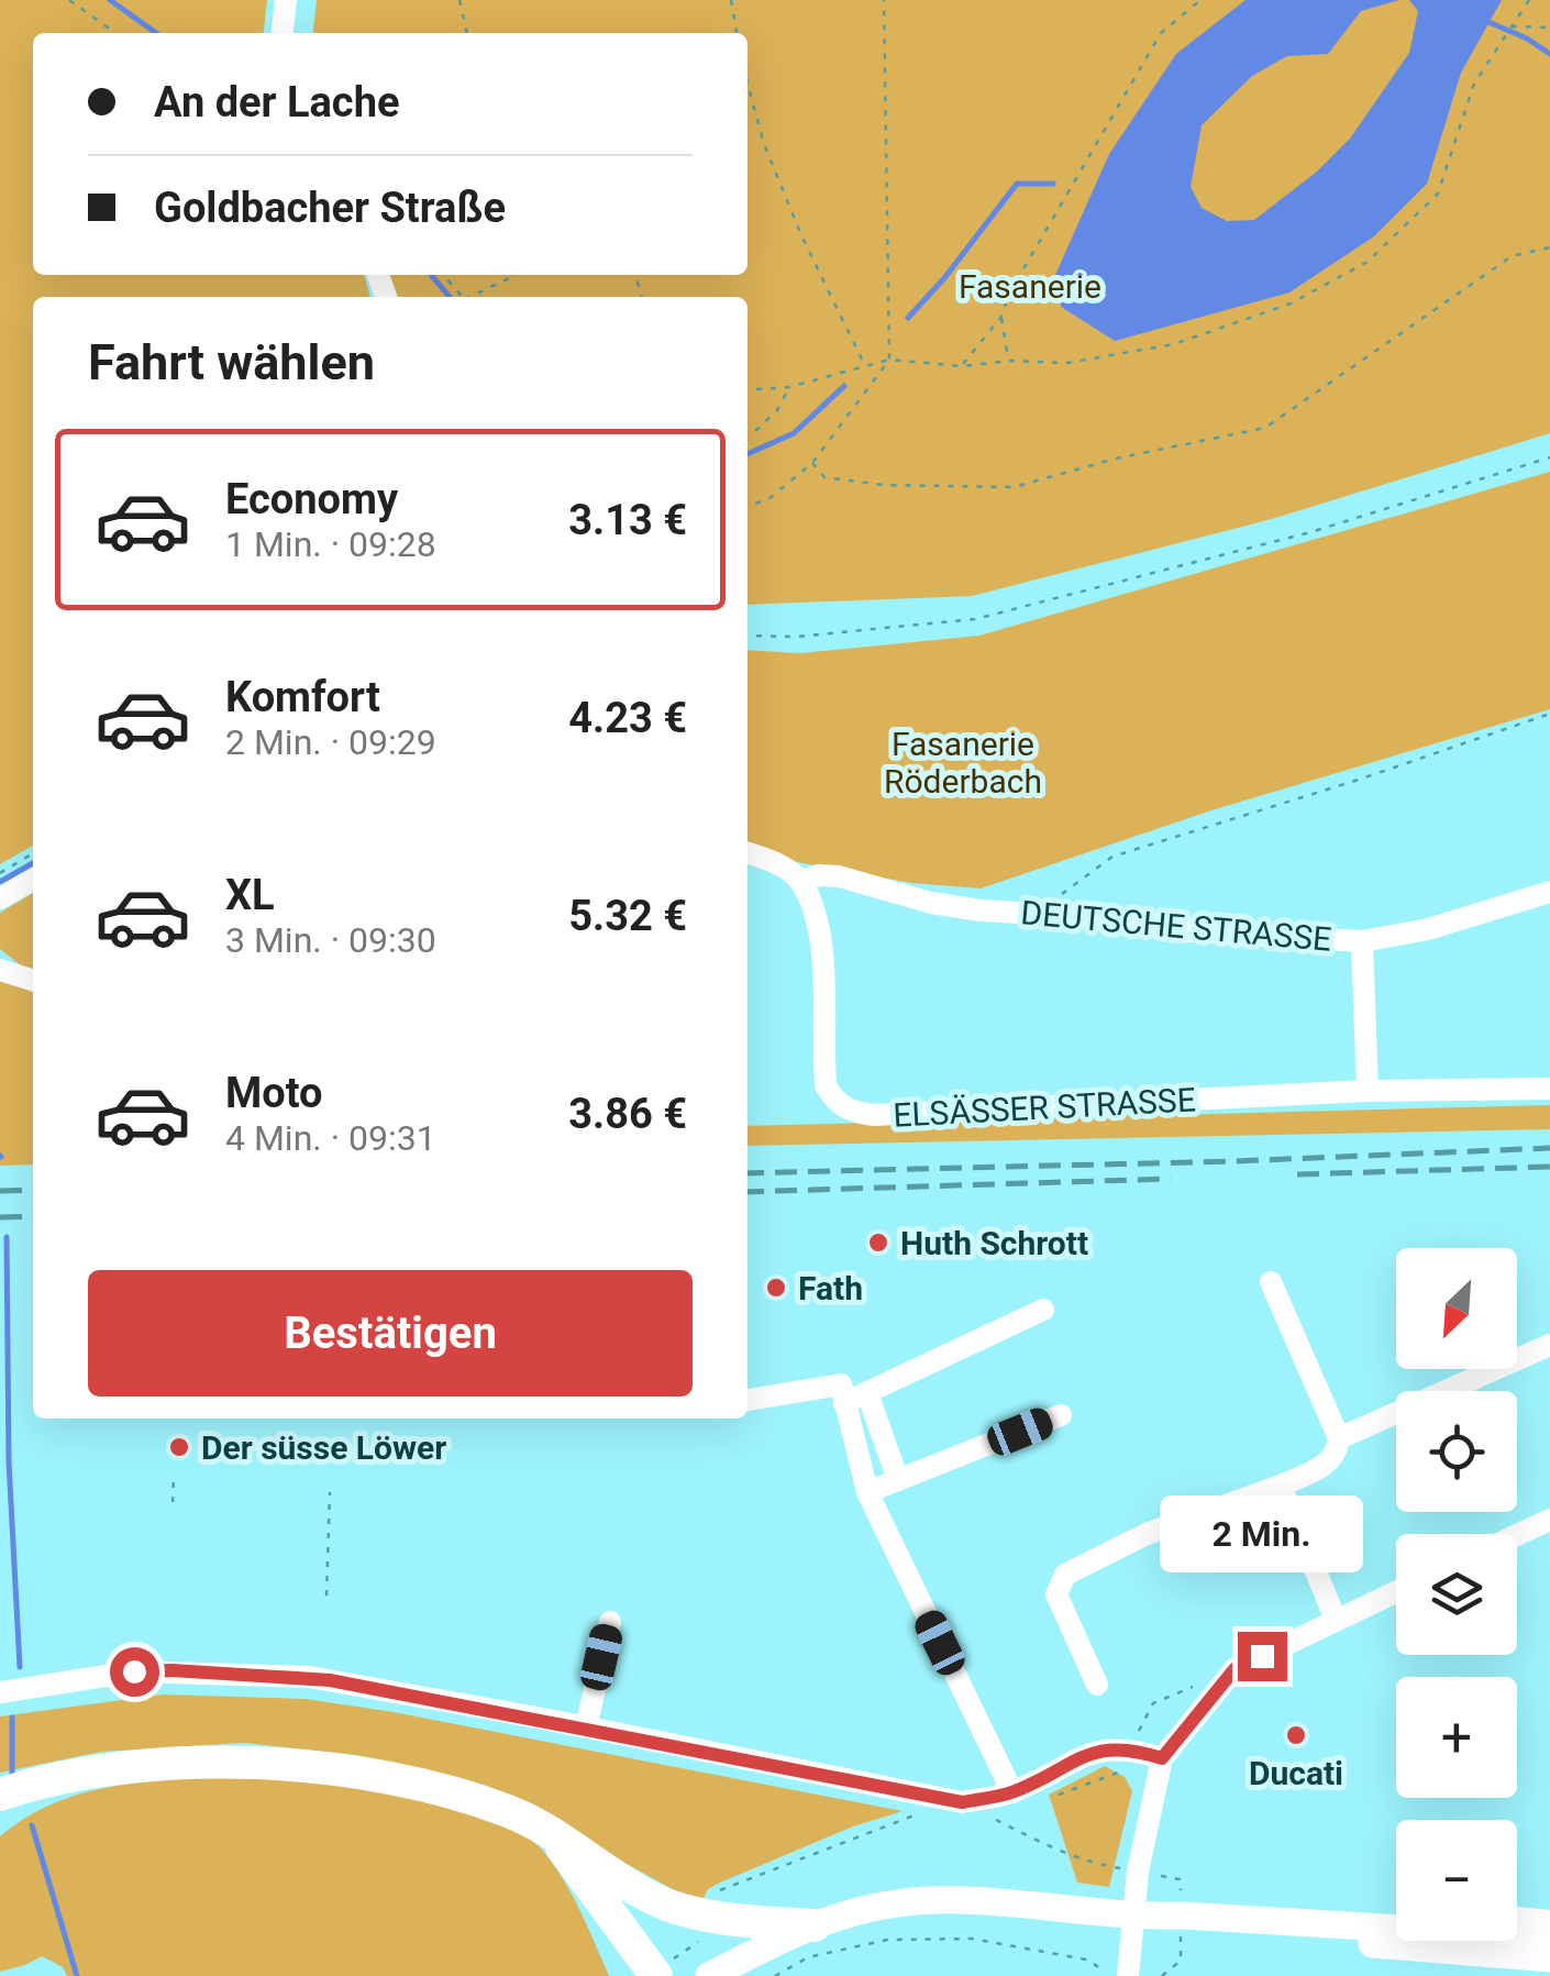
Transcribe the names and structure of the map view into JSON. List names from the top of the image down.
{
  "streets": {
    "street": ["DEUTSCHE STRASSE", "ELSÄSSER STRASSE"]
  },
  "crossings": [
    ["DEUTSCHE STRASSE", "ELSÄSSER STRASSE"]
  ],
  "parks": ["Fasanerie", "Fasanerie Röderbach"],
  "places": [
    "Huth Schrott",
    "Fath",
    "Der süsse Löwer",
    "Ducati"
  ],
  "north": "bottom left",
  "page": {
    "banner": ["An der Lache", "Goldbacher Straße"],
    "heading": "Fahrt wählen",
    "list": [
      {
        "name": "Economy",
        "note": "1 Min. · 09:28",
        "value": "3.13 €"
      },
      {
        "name": "Komfort",
        "note": "2 Min. · 09:29",
        "value": "4.23 €"
      },
      {
        "name": "XL",
        "note": "3 Min. · 09:30",
        "value": "5.32 €"
      },
      {
        "name": "Moto",
        "note": "4 Min. · 09:31",
        "value": "3.86 €"
      }
    ],
    "map_buttons": ["+", "−"],
    "buttons": "Bestätigen",
    "bubble": "2 Min."
  }
}
